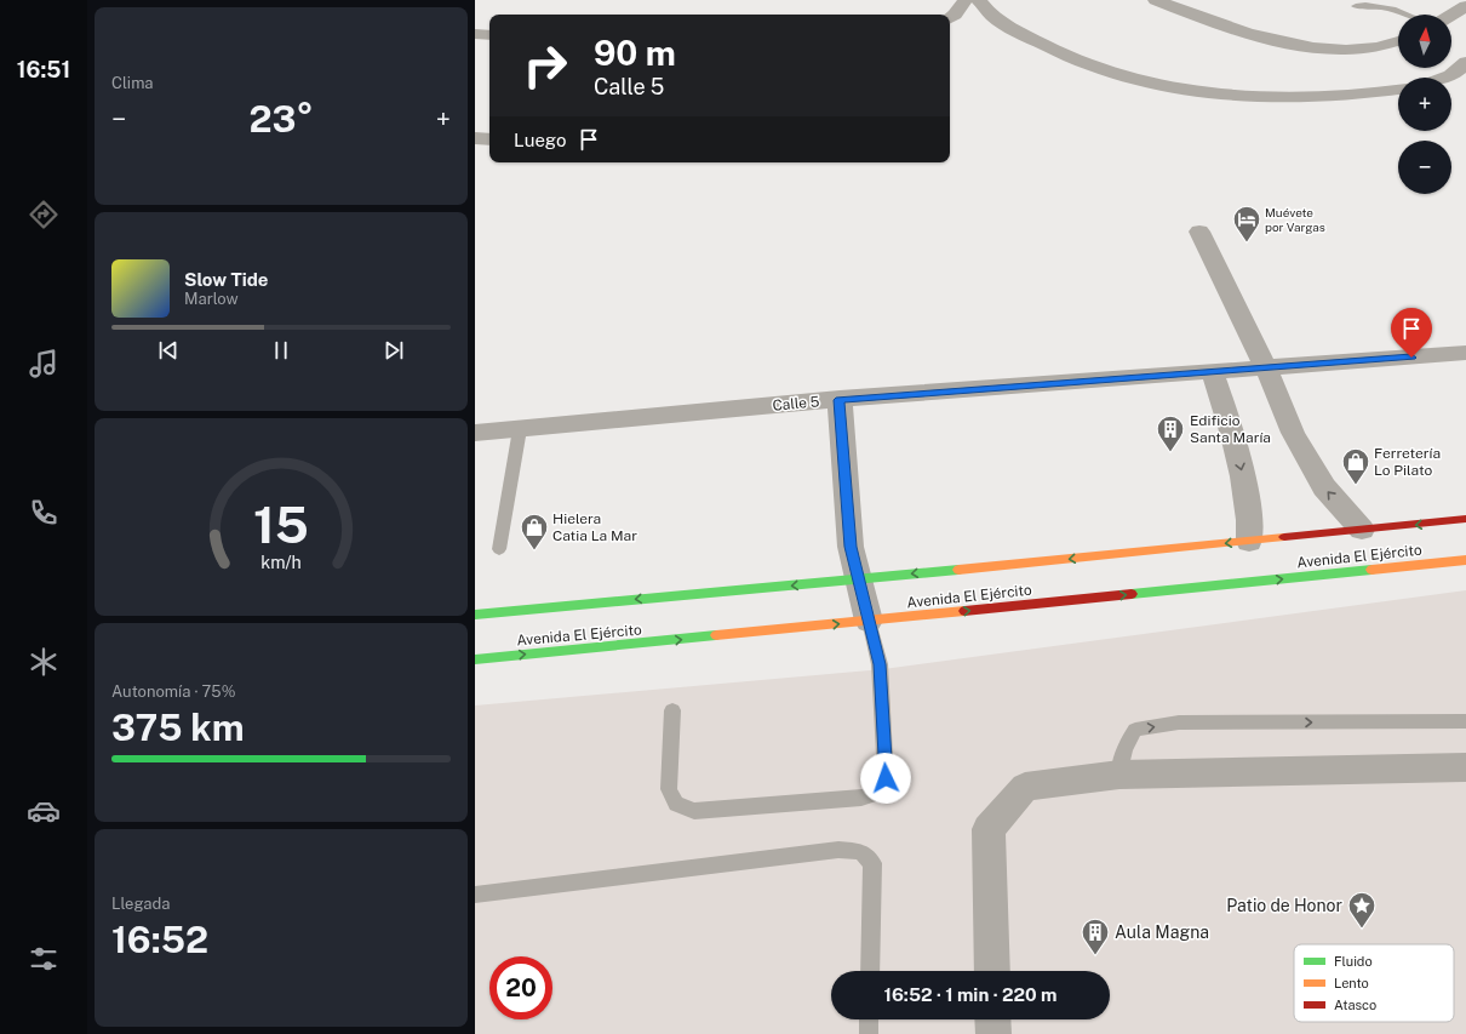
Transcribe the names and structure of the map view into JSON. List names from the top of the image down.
{
  "streets": {
    "main road": ["Avenida El Ejército"],
    "street": ["Calle 5"]
  },
  "places": {
    "hotel": ["Muévete por Vargas"],
    "building": ["Edificio Santa María", "Aula Magna"],
    "shop": ["Ferretería Lo Pilato", "Hielera Catia La Mar"],
    "place": ["Patio de Honor"]
  },
  "legend": ["Fluido", "Lento", "Atasco"],
  "north": "top",
  "page": {
    "tabs": "16:51",
    "tile": [
      "Clima",
      ["Autonomía · 75%", "375 km"],
      ["Llegada", "16:52"]
    ],
    "map_buttons": ["+", "−"],
    "turn": ["90 m", "Calle 5"],
    "heat": ["−", "23°", "+"],
    "then": "Luego",
    "song": ["Slow Tide", "Marlow"],
    "limit": "20",
    "trip": "16:52 · 1 min · 220 m",
    "gauge": ["15", "km/h"]
  }
}
